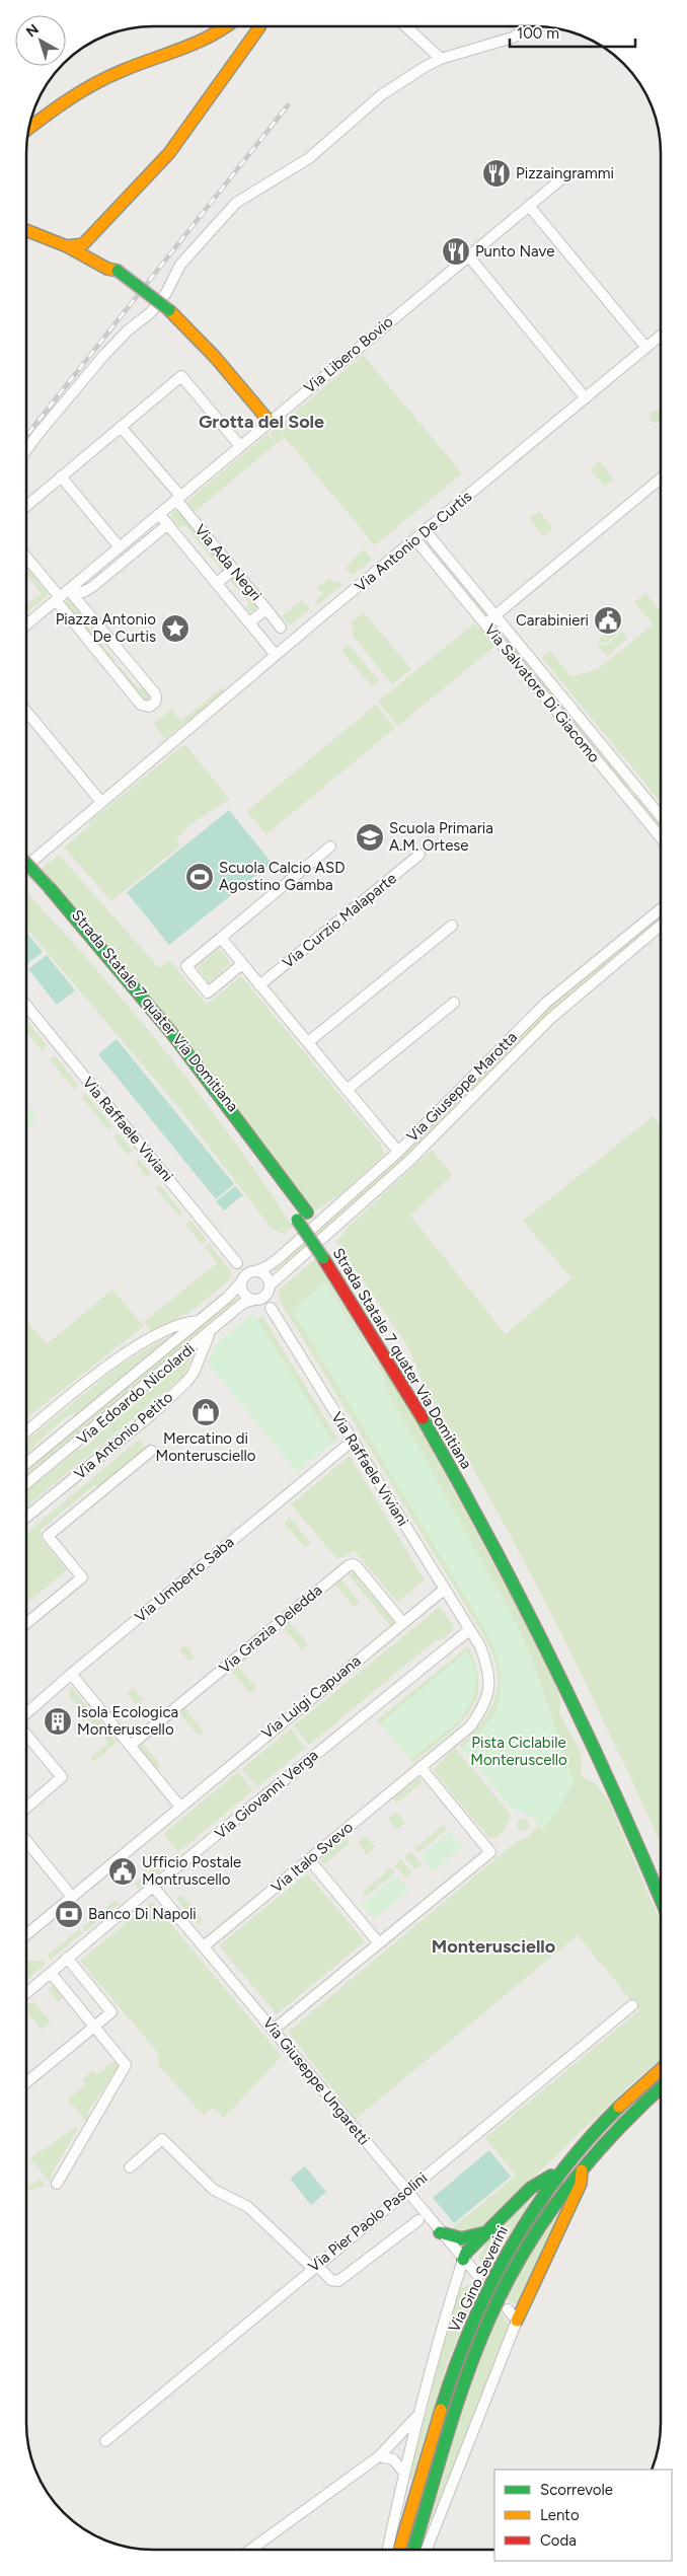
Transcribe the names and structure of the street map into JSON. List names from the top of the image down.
{
  "streets": {
    "main road": ["Strada Statale 7 quater Via Domitiana", "Via Gino Severini"],
    "street": [
      "Via Libero Bovio",
      "Via Antonio De Curtis",
      "Via Ada Negri",
      "Via Salvatore Di Giacomo",
      "Via Curzio Malaparte",
      "Via Giuseppe Marotta",
      "Via Raffaele Viviani",
      "Via Edoardo Nicolardi",
      "Via Antonio Petito",
      "Via Umberto Saba",
      "Via Grazia Deledda",
      "Via Luigi Capuana",
      "Via Giovanni Verga",
      "Via Italo Svevo",
      "Via Giuseppe Ungaretti",
      "Via Pier Paolo Pasolini"
    ]
  },
  "crossings": [
    ["Via Libero Bovio", "Via Ada Negri"],
    ["Via Antonio De Curtis", "Via Ada Negri"],
    ["Via Antonio De Curtis", "Via Salvatore Di Giacomo"],
    ["Via Giuseppe Marotta", "Via Raffaele Viviani"],
    ["Via Giuseppe Marotta", "Via Edoardo Nicolardi"],
    ["Via Raffaele Viviani", "Via Edoardo Nicolardi"],
    ["Via Raffaele Viviani", "Via Umberto Saba"],
    ["Via Raffaele Viviani", "Via Luigi Capuana"],
    ["Via Raffaele Viviani", "Via Giovanni Verga"],
    ["Via Raffaele Viviani", "Via Italo Svevo"],
    ["Via Edoardo Nicolardi", "Via Antonio Petito"],
    ["Via Grazia Deledda", "Via Luigi Capuana"],
    ["Via Giovanni Verga", "Via Italo Svevo"],
    ["Via Giovanni Verga", "Via Giuseppe Ungaretti"],
    ["Via Italo Svevo", "Via Giuseppe Ungaretti"],
    ["Via Giuseppe Ungaretti", "Via Pier Paolo Pasolini"],
    ["Via Giuseppe Ungaretti", "Via Gino Severini"]
  ],
  "districts": ["Grotta del Sole", "Monterusciello"],
  "parks": ["Pista Ciclabile Monteruscello"],
  "places": {
    "restaurant": ["Pizzaingrammi", "Punto Nave"],
    "public building": ["Carabinieri", "Ufficio Postale Montruscello"],
    "place": ["Piazza Antonio De Curtis"],
    "school or university": ["Scuola Primaria A.M. Ortese"],
    "sports": ["Scuola Calcio ASD Agostino Gamba"],
    "shop": ["Mercatino di Monterusciello"],
    "building": ["Isola Ecologica Monteruscello"],
    "bank": ["Banco Di Napoli"]
  },
  "legend": ["Scorrevole", "Lento", "Coda"],
  "scale_bar": "100 m",
  "north": "top left"
}
